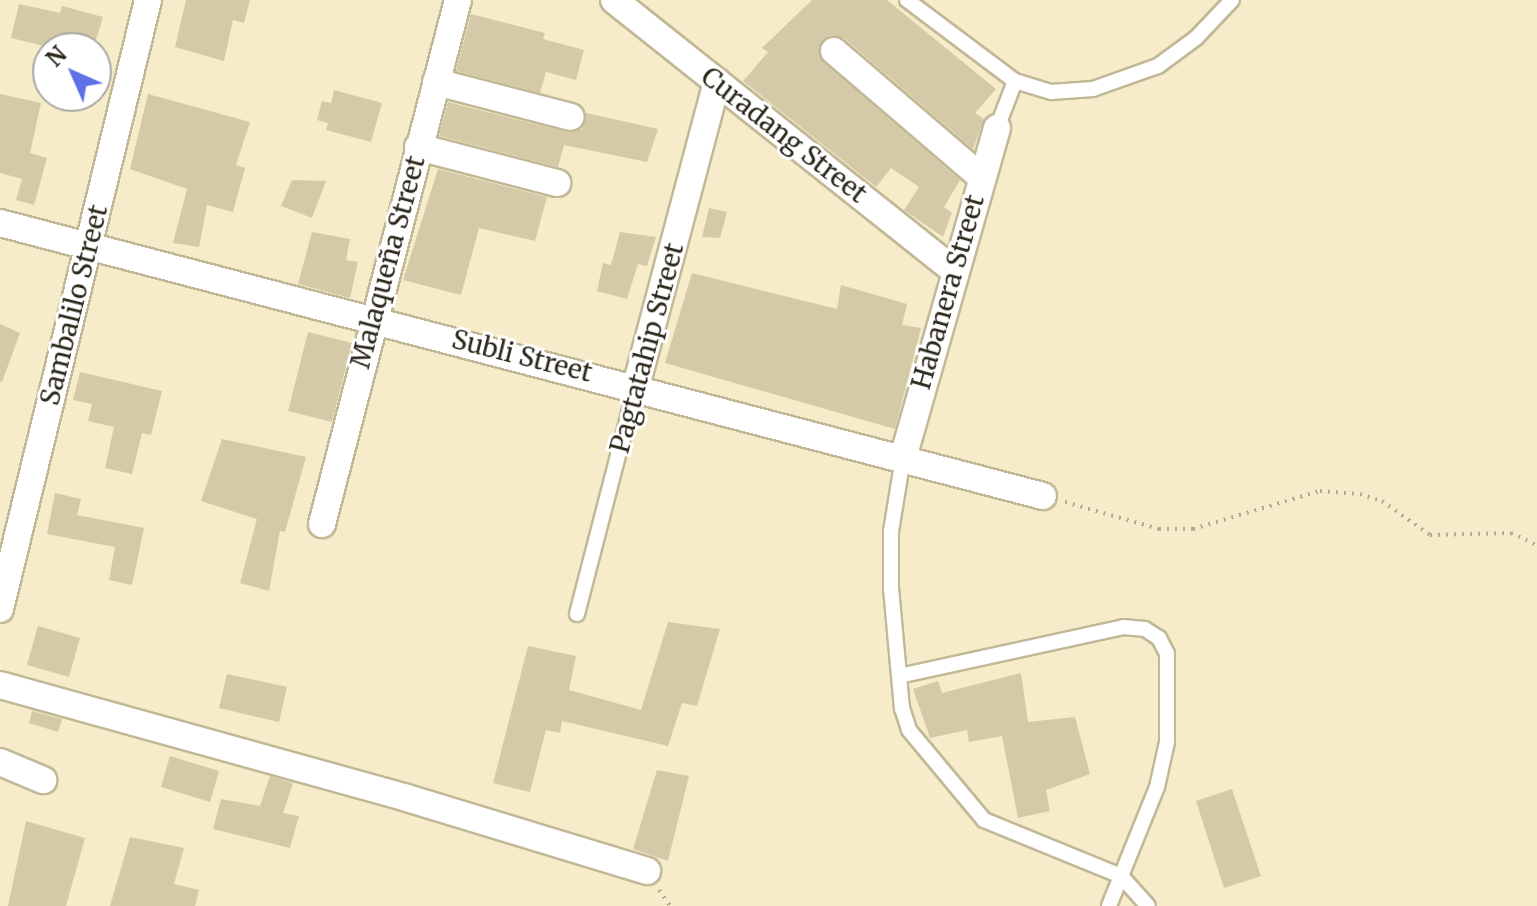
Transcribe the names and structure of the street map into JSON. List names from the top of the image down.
{
  "streets": {
    "street": [
      "Curadang Street",
      "Malaqueña Street",
      "Habanera Street",
      "Sambalilo Street",
      "Pagtatahip Street",
      "Subli Street"
    ]
  },
  "crossings": [
    ["Curadang Street", "Habanera Street"],
    ["Curadang Street", "Pagtatahip Street"],
    ["Malaqueña Street", "Subli Street"],
    ["Habanera Street", "Subli Street"],
    ["Sambalilo Street", "Subli Street"],
    ["Pagtatahip Street", "Subli Street"]
  ],
  "north": "top left"
}
